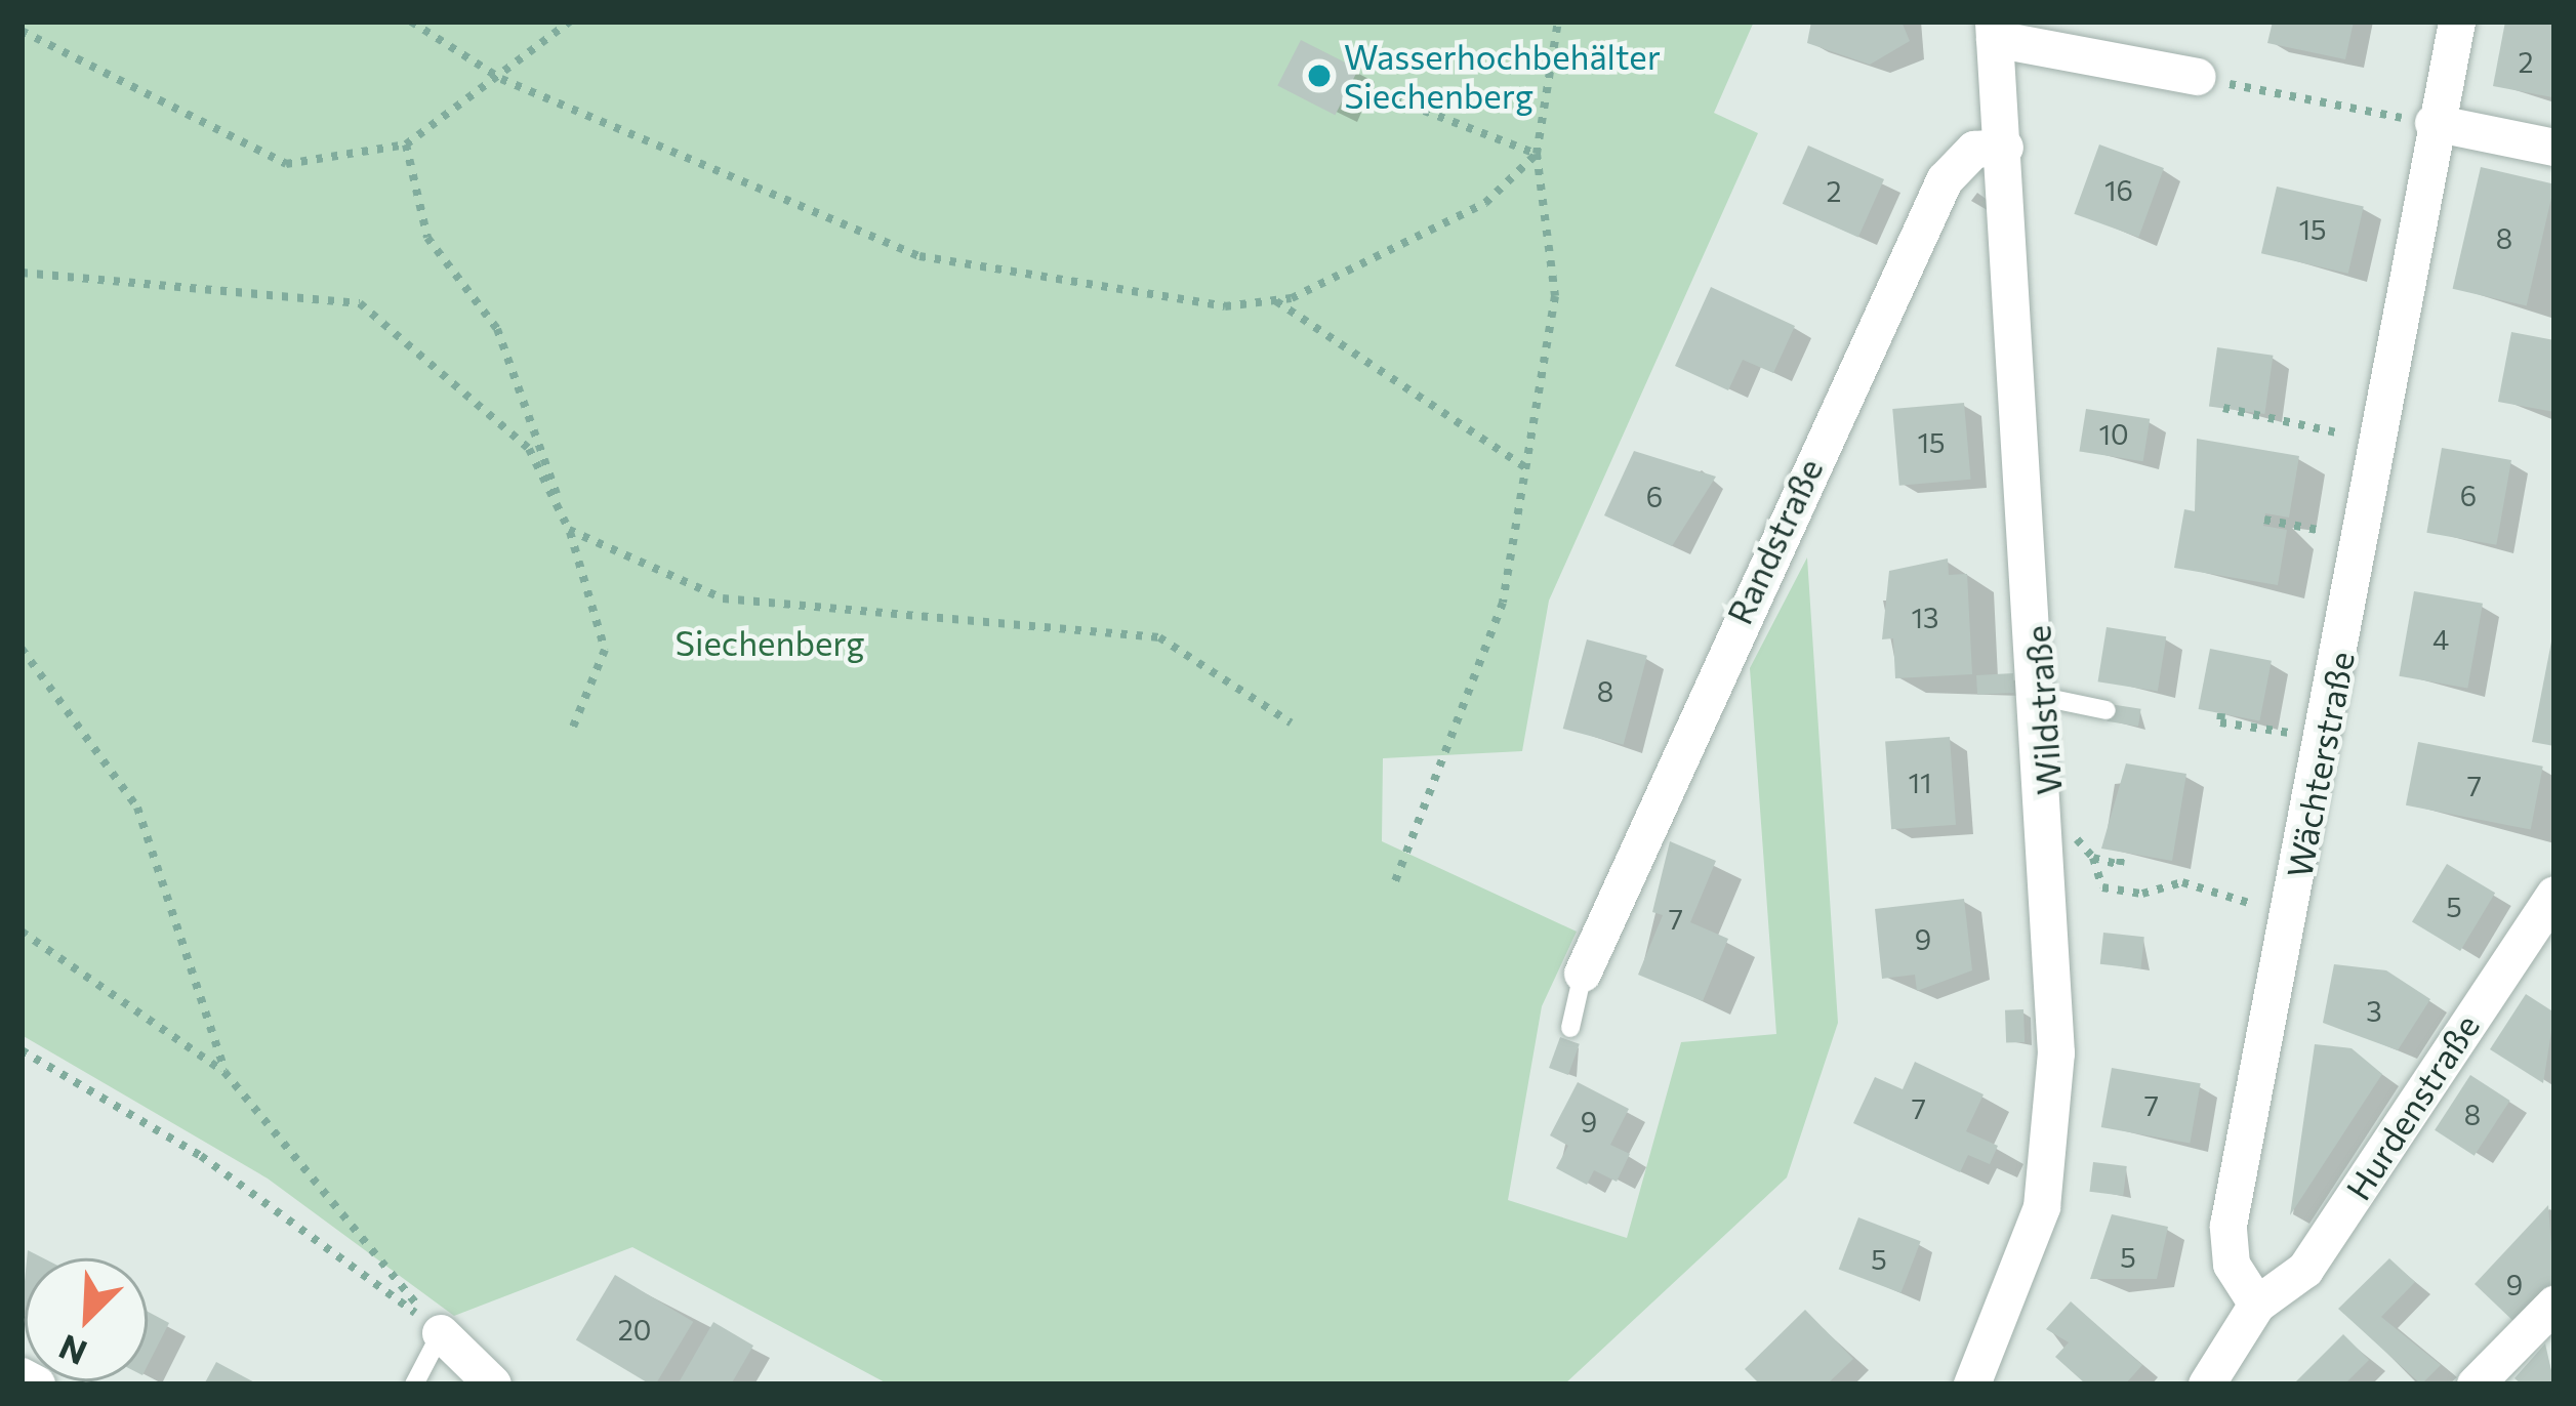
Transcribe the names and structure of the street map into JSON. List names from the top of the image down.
{
  "streets": {
    "street": [
      "Randstraße",
      "Wildstraße",
      "Wächterstraße",
      "Hurdenstraße"
    ]
  },
  "crossings": [
    ["Randstraße", "Wildstraße"],
    ["Wächterstraße", "Hurdenstraße"]
  ],
  "parks": ["Siechenberg"],
  "places": ["Wasserhochbehälter Siechenberg"],
  "house_numbers": [
    "2",
    "16",
    "2",
    "15",
    "8",
    "10",
    "15",
    "6",
    "6",
    "13",
    "4",
    "8",
    "11",
    "7",
    "5",
    "7",
    "9",
    "3",
    "7",
    "7",
    "8",
    "9",
    "5",
    "5",
    "9",
    "20"
  ],
  "north": "bottom left"
}
